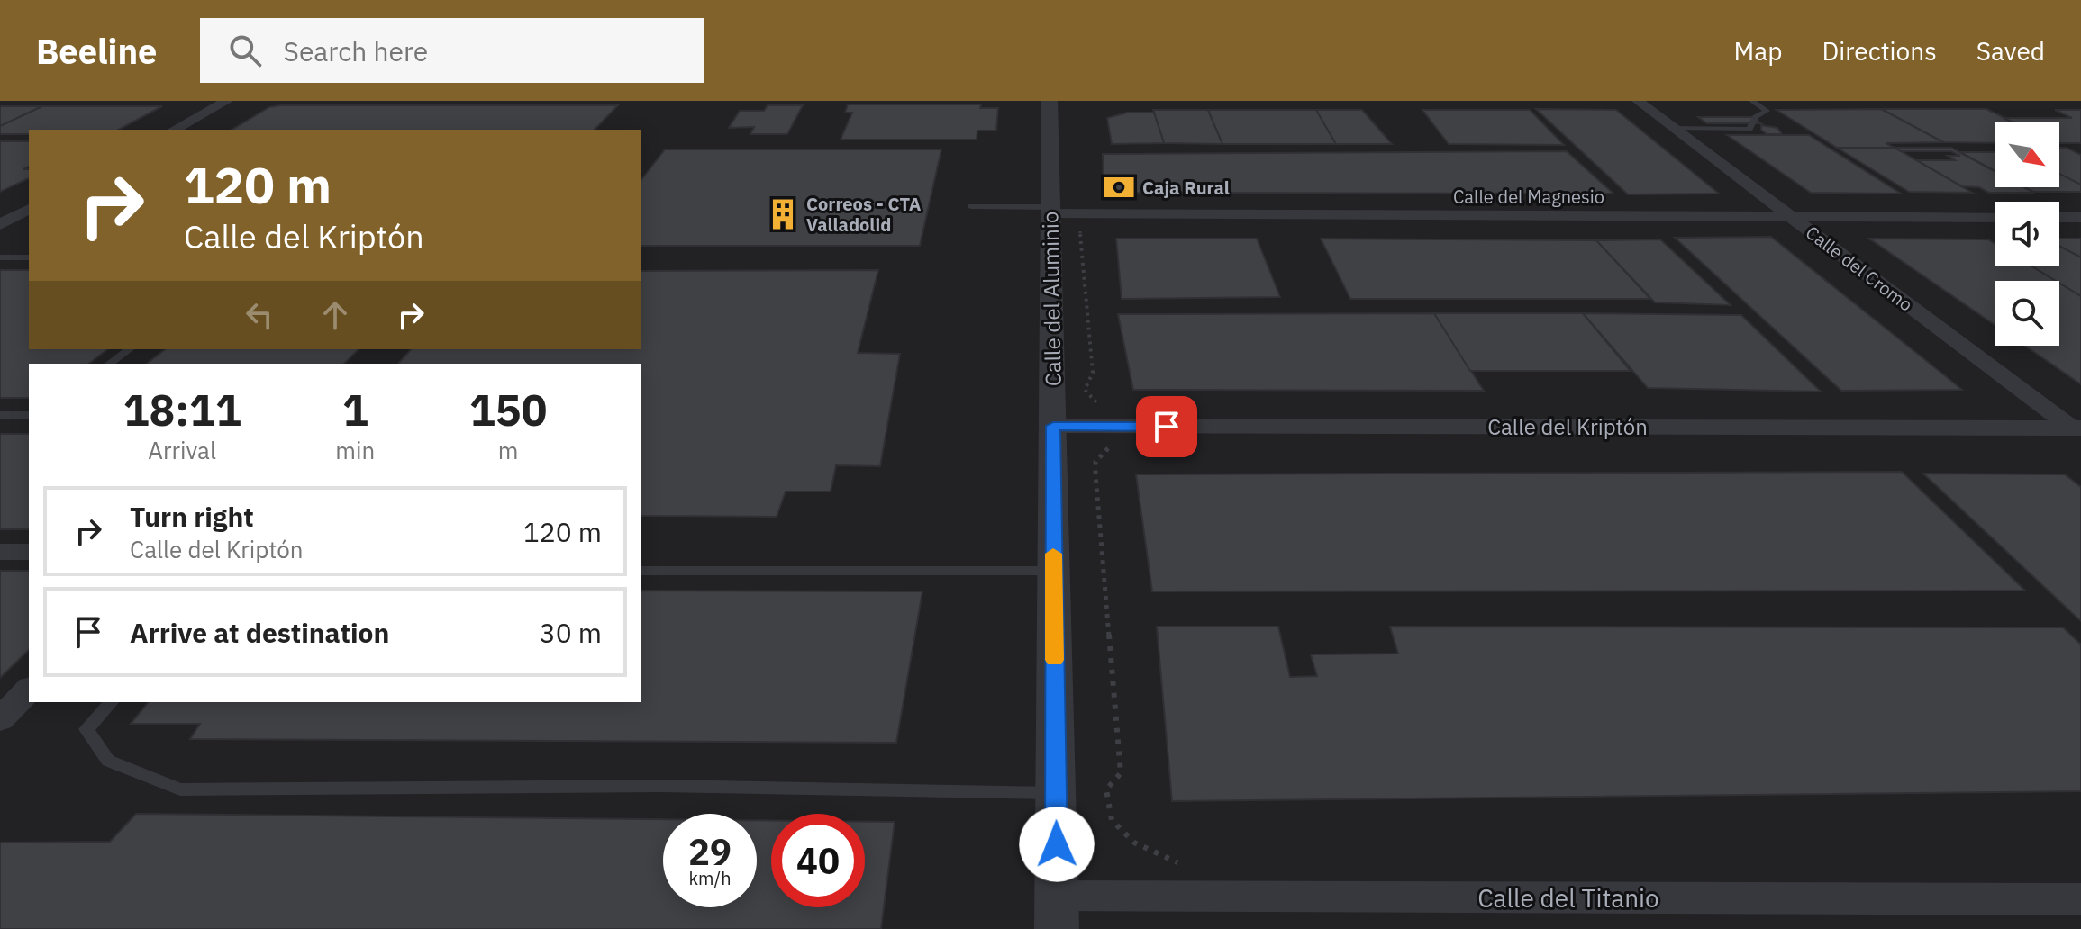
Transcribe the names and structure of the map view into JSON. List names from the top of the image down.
{
  "streets": {
    "street": [
      "Calle del Magnesio",
      "Calle del Cromo",
      "Calle del Aluminio",
      "Calle del Kriptón",
      "Calle del Titanio"
    ]
  },
  "crossings": [
    ["Calle del Magnesio", "Calle del Cromo"],
    ["Calle del Magnesio", "Calle del Aluminio"],
    ["Calle del Cromo", "Calle del Kriptón"],
    ["Calle del Aluminio", "Calle del Kriptón"],
    ["Calle del Aluminio", "Calle del Titanio"]
  ],
  "places": {
    "bank": ["Caja Rural"],
    "building": ["Correos - CTA Valladolid"]
  },
  "north": "bottom right",
  "page": {
    "header": "Beeline",
    "search": "Search here",
    "nav": ["Map", "Directions", "Saved"],
    "turn": ["120 m", "Calle del Kriptón"],
    "eta": [
      "18:11",
      "Arrival",
      "1",
      "min",
      "150",
      "m"
    ],
    "list": [
      {
        "name": "Turn right",
        "note": "Calle del Kriptón",
        "value": "120 m"
      },
      {
        "name": "Arrive at destination",
        "value": "30 m"
      }
    ],
    "speed": "29 km/h",
    "limit": "40"
  }
}
